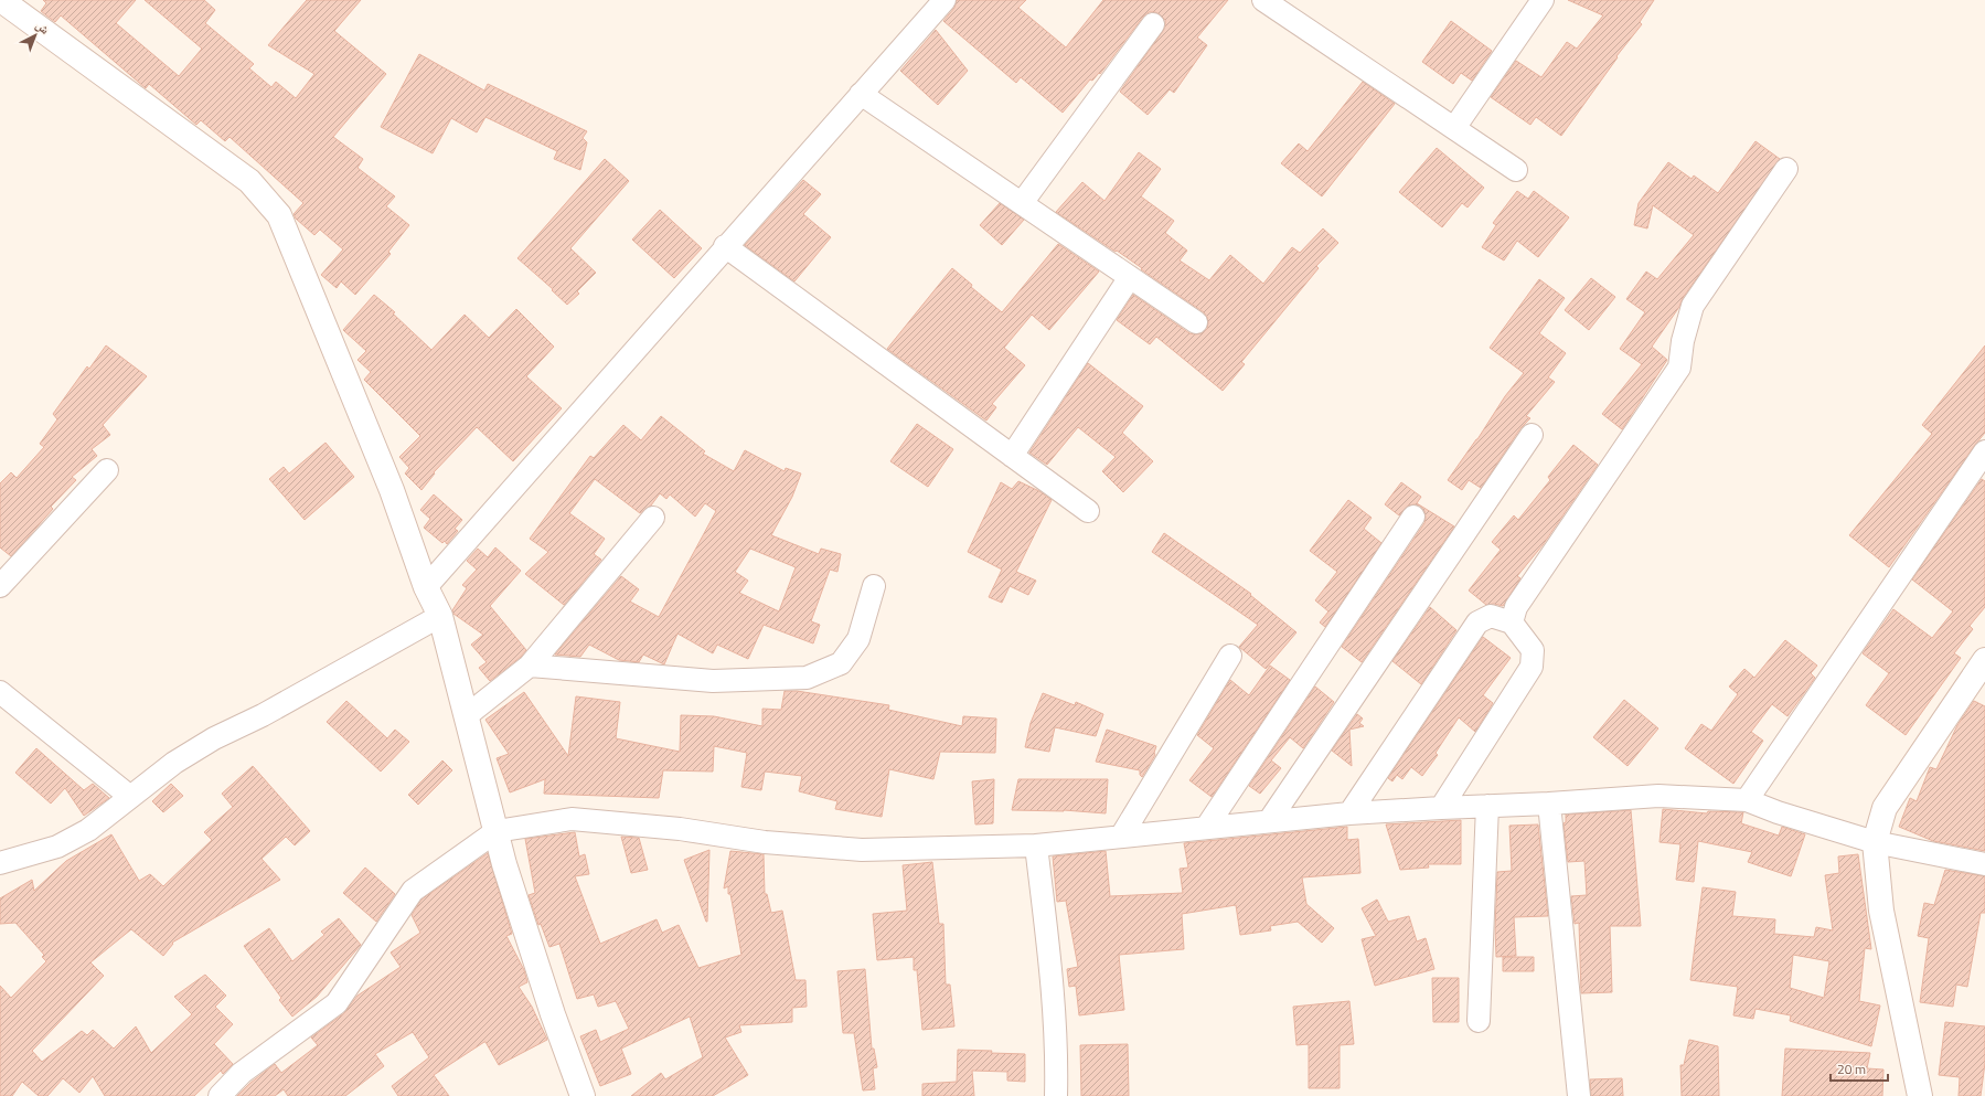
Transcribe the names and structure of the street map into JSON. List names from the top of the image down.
{
  "scale_bar": "20 m",
  "north": "top right"
}
